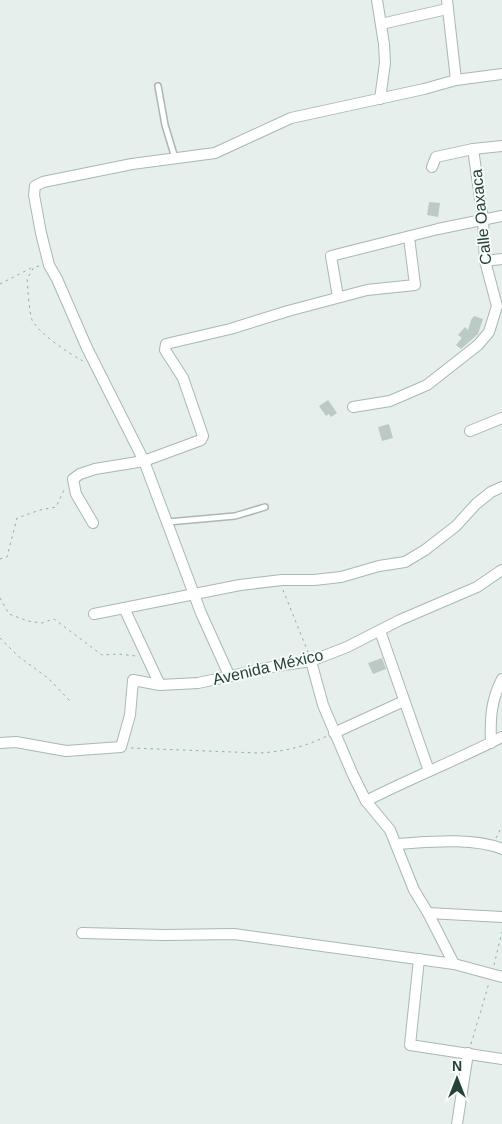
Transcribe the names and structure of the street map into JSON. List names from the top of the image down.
{
  "streets": {
    "street": ["Calle Oaxaca", "Avenida México"]
  },
  "north": "top"
}
